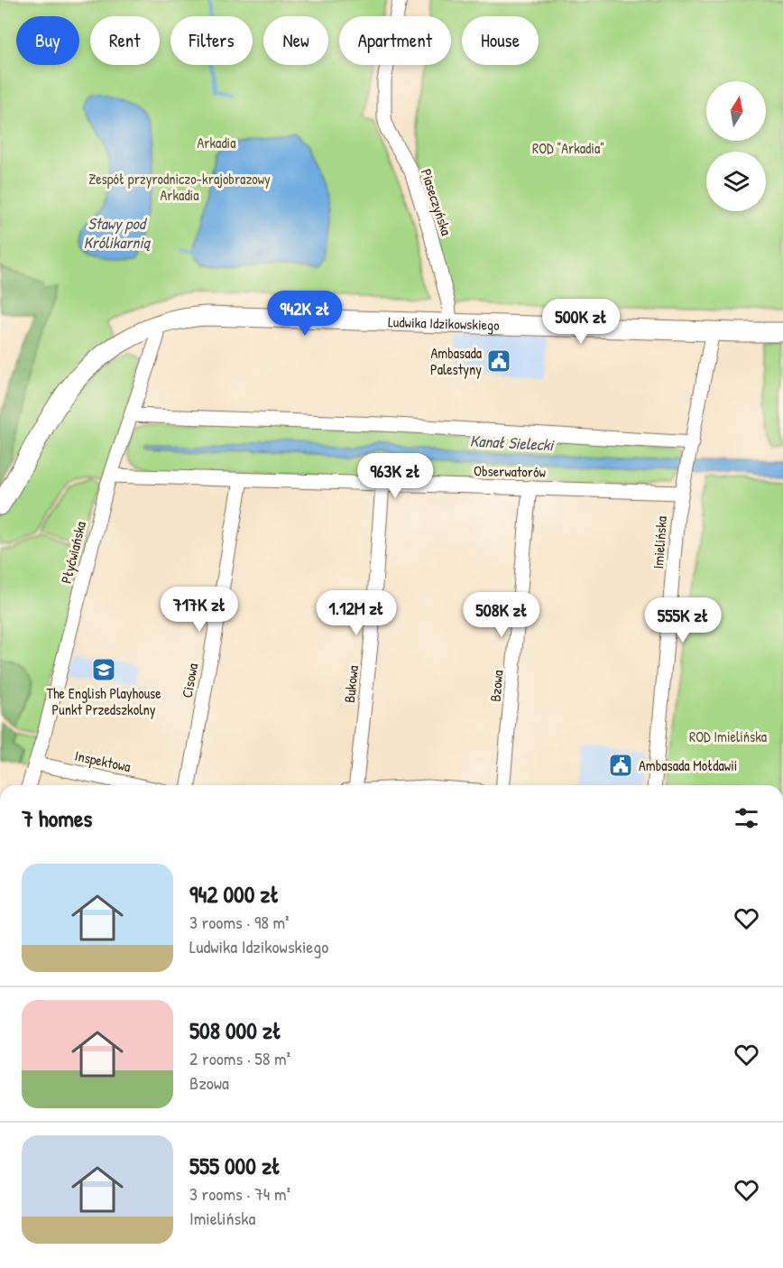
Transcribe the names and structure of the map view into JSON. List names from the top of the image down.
{
  "streets": {
    "street": [
      "Piaseczyńska",
      "Ludwika Idzikowskiego",
      "Obserwatorów",
      "Imielińska",
      "Płyćwiańska",
      "Cisowa",
      "Bukowa",
      "Bzowa",
      "Inspektowa"
    ]
  },
  "crossings": [
    ["Piaseczyńska", "Ludwika Idzikowskiego"],
    ["Ludwika Idzikowskiego", "Imielińska"],
    ["Ludwika Idzikowskiego", "Płyćwiańska"],
    ["Obserwatorów", "Imielińska"],
    ["Obserwatorów", "Płyćwiańska"],
    ["Obserwatorów", "Cisowa"],
    ["Obserwatorów", "Bukowa"],
    ["Obserwatorów", "Bzowa"],
    ["Płyćwiańska", "Inspektowa"]
  ],
  "water": ["Stawy pod Królikarnią", "Kanał Sielecki"],
  "parks": [
    "Arkadia",
    "ROD \"Arkadia\"",
    "Zespół przyrodniczo-krajobrazowy Arkadia",
    "ROD Imielińska"
  ],
  "places": {
    "public building": ["Ambasada Palestyny", "Ambasada Mołdawii"],
    "school or university": ["The English Playhouse Punkt Przedszkolny"]
  },
  "north": "top",
  "page": {
    "chip": [
      "Buy",
      "Rent",
      "Filters",
      "New",
      "Apartment",
      "House"
    ],
    "price": [
      "942K zł",
      "500K zł",
      "963K zł",
      "717K zł",
      "1.12M zł",
      "508K zł",
      "555K zł"
    ],
    "heading": "7 homes",
    "list": [
      {
        "name": "942 000 zł",
        "note": "3 rooms · 98 m² · Ludwika Idzikowskiego"
      },
      {
        "name": "508 000 zł",
        "note": "2 rooms · 58 m² · Bzowa"
      },
      {
        "name": "555 000 zł",
        "note": "3 rooms · 74 m² · Imielińska"
      }
    ]
  }
}
